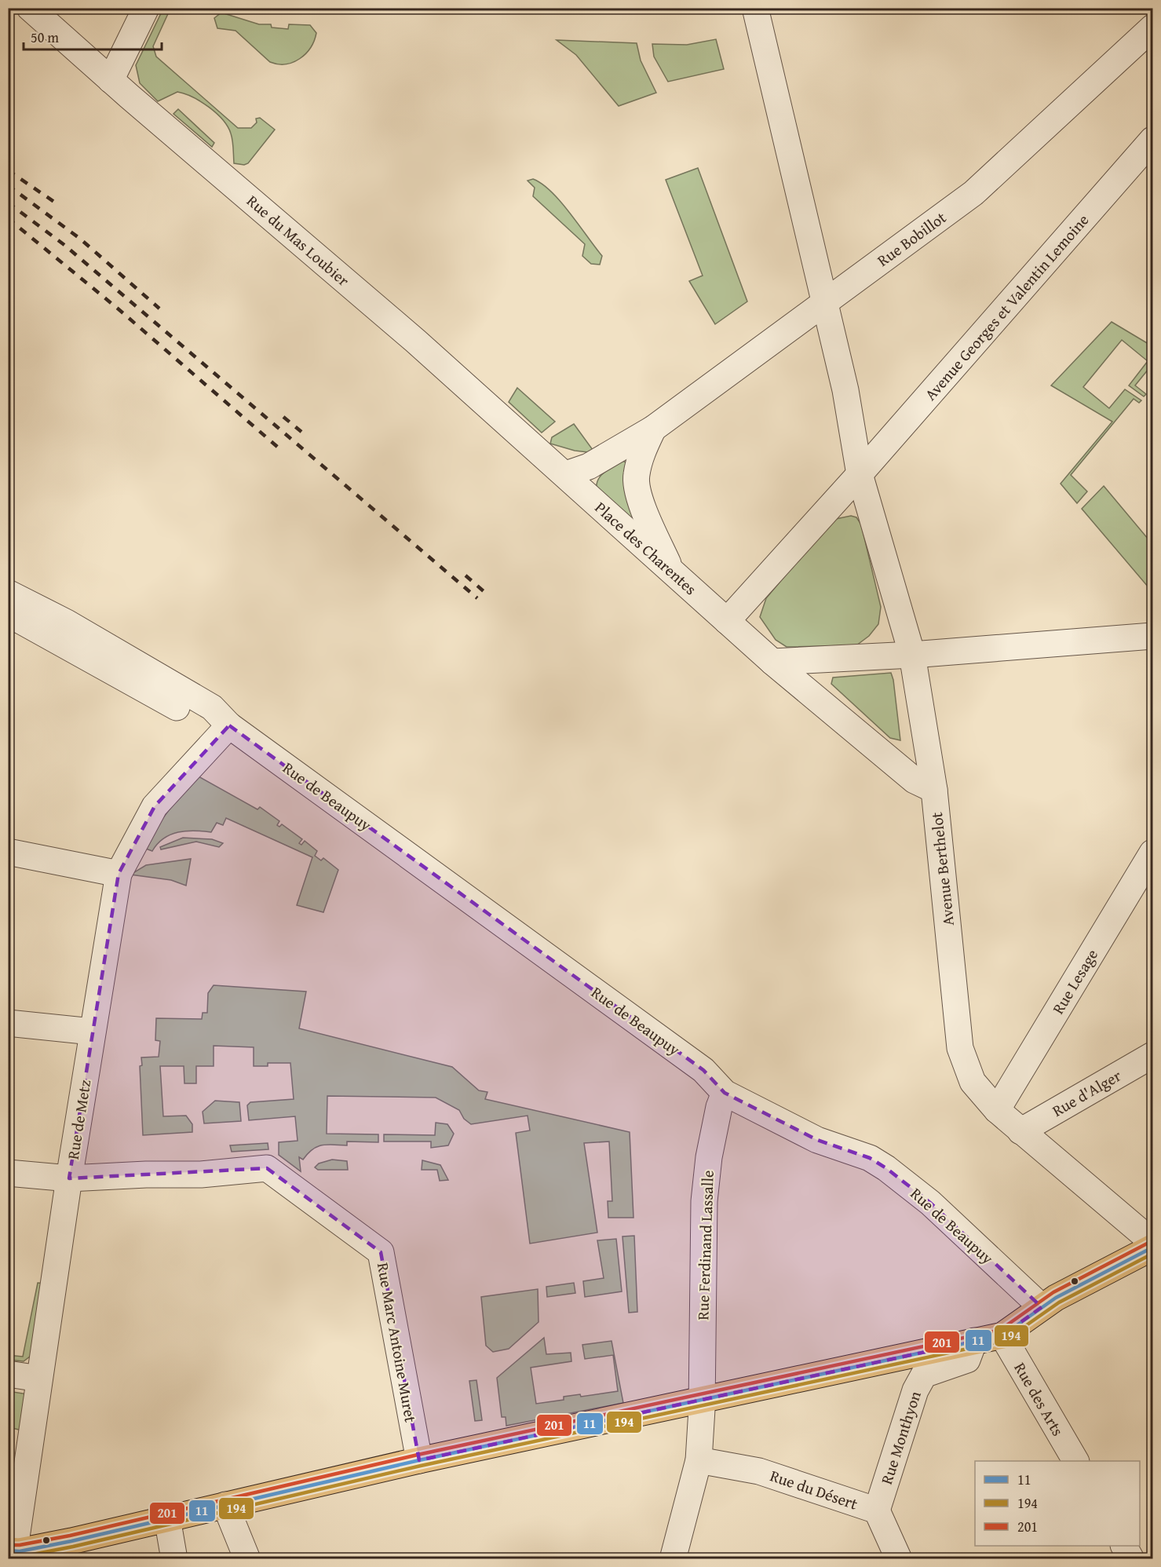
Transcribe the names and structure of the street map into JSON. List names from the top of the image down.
{
  "streets": {
    "street": [
      "Rue Bobillot",
      "Rue du Mas Loubier",
      "Avenue Georges et Valentin Lemoine",
      "Place des Charentes",
      "Rue de Beaupuy",
      "Avenue Berthelot",
      "Rue Lesage",
      "Rue d'Alger",
      "Rue de Metz",
      "Rue Ferdinand Lassalle",
      "Rue Marc Antoine Muret",
      "Rue des Arts",
      "Rue Monthyon",
      "Rue du Désert"
    ]
  },
  "crossings": [
    ["Rue Bobillot", "Rue du Mas Loubier"],
    ["Rue Bobillot", "Place des Charentes"],
    ["Rue Bobillot", "Avenue Berthelot"],
    ["Rue du Mas Loubier", "Place des Charentes"],
    ["Avenue Georges et Valentin Lemoine", "Avenue Berthelot"],
    ["Place des Charentes", "Avenue Berthelot"],
    ["Rue de Beaupuy", "Rue de Metz"],
    ["Rue de Beaupuy", "Rue Ferdinand Lassalle"],
    ["Avenue Berthelot", "Rue Lesage"],
    ["Avenue Berthelot", "Rue d'Alger"],
    ["Rue de Metz", "Rue Marc Antoine Muret"],
    ["Rue Ferdinand Lassalle", "Rue du Désert"],
    ["Rue Monthyon", "Rue du Désert"]
  ],
  "lines": ["transit line 201", "transit line 11", "transit line 194"],
  "legend": ["11", "194", "201"],
  "scale_bar": "50 m"
}
